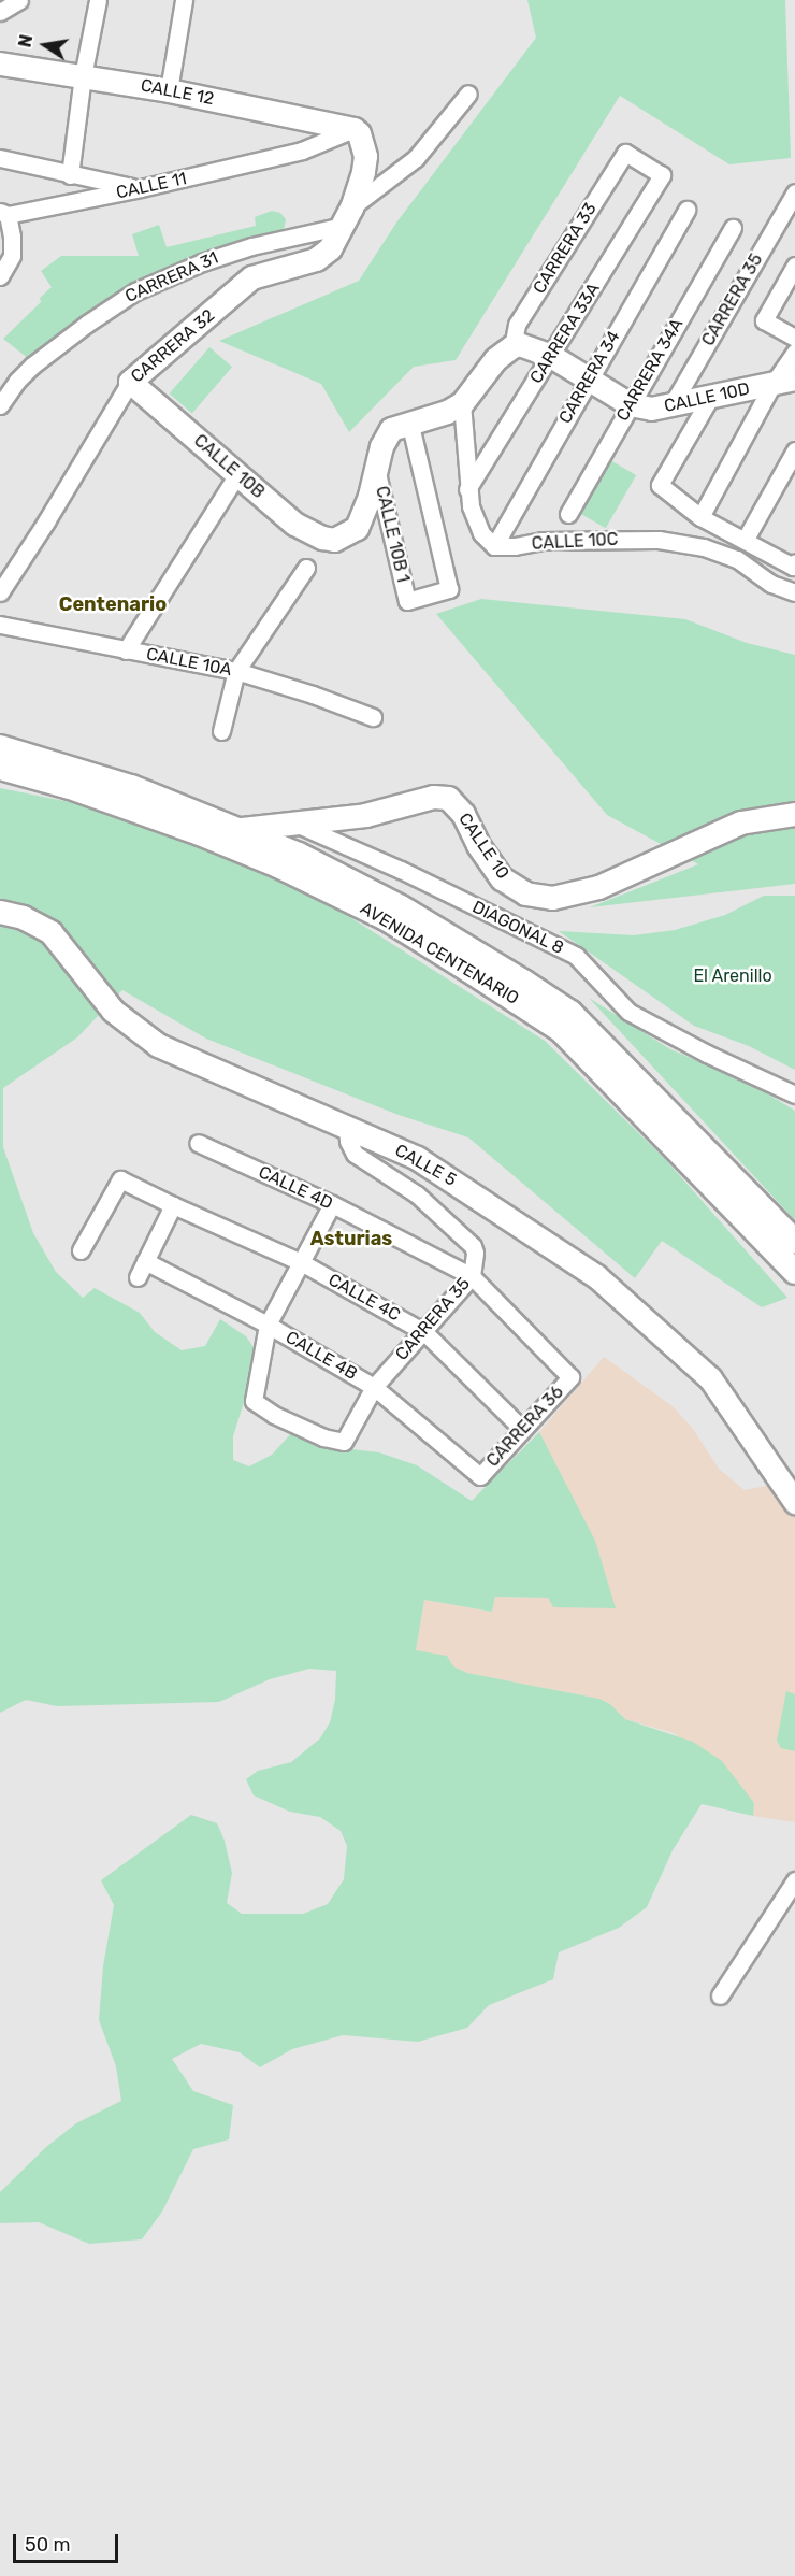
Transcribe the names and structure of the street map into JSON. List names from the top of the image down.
{
  "streets": {
    "main road": ["AVENIDA CENTENARIO"],
    "street": [
      "CALLE 12",
      "CALLE 11",
      "CARRERA 33",
      "CARRERA 31",
      "CARRERA 35",
      "CARRERA 33A",
      "CARRERA 32",
      "CARRERA 34A",
      "CARRERA 34",
      "CALLE 10D",
      "CALLE 10B",
      "CALLE 10B 1",
      "CALLE 10C",
      "CALLE 10A",
      "CALLE 10",
      "DIAGONAL 8",
      "CALLE 5",
      "CALLE 4D",
      "CALLE 4C",
      "CALLE 4B",
      "CARRERA 36"
    ]
  },
  "crossings": [
    ["CALLE 12", "CALLE 11"],
    ["CARRERA 33", "CARRERA 33A"],
    ["CARRERA 33", "CALLE 10D"],
    ["CARRERA 31", "CARRERA 32"],
    ["CARRERA 35", "CALLE 10D"],
    ["CARRERA 35", "CALLE 5"],
    ["CARRERA 35", "CALLE 4D"],
    ["CARRERA 35", "CALLE 4C"],
    ["CARRERA 35", "CALLE 4B"],
    ["CARRERA 33A", "CALLE 10D"],
    ["CARRERA 32", "CALLE 10B"],
    ["CARRERA 34A", "CALLE 10D"],
    ["CARRERA 34", "CALLE 10D"],
    ["CARRERA 34", "CALLE 10C"],
    ["CALLE 10B", "CALLE 10B 1"],
    ["CALLE 10", "DIAGONAL 8"],
    ["CALLE 10", "AVENIDA CENTENARIO"],
    ["CALLE 4D", "CARRERA 36"],
    ["CALLE 4C", "CALLE 4B"],
    ["CALLE 4C", "CARRERA 36"],
    ["CALLE 4B", "CARRERA 36"]
  ],
  "districts": ["Centenario", "Asturias"],
  "parks": ["El Arenillo"],
  "scale_bar": "50 m",
  "north": "left"
}
